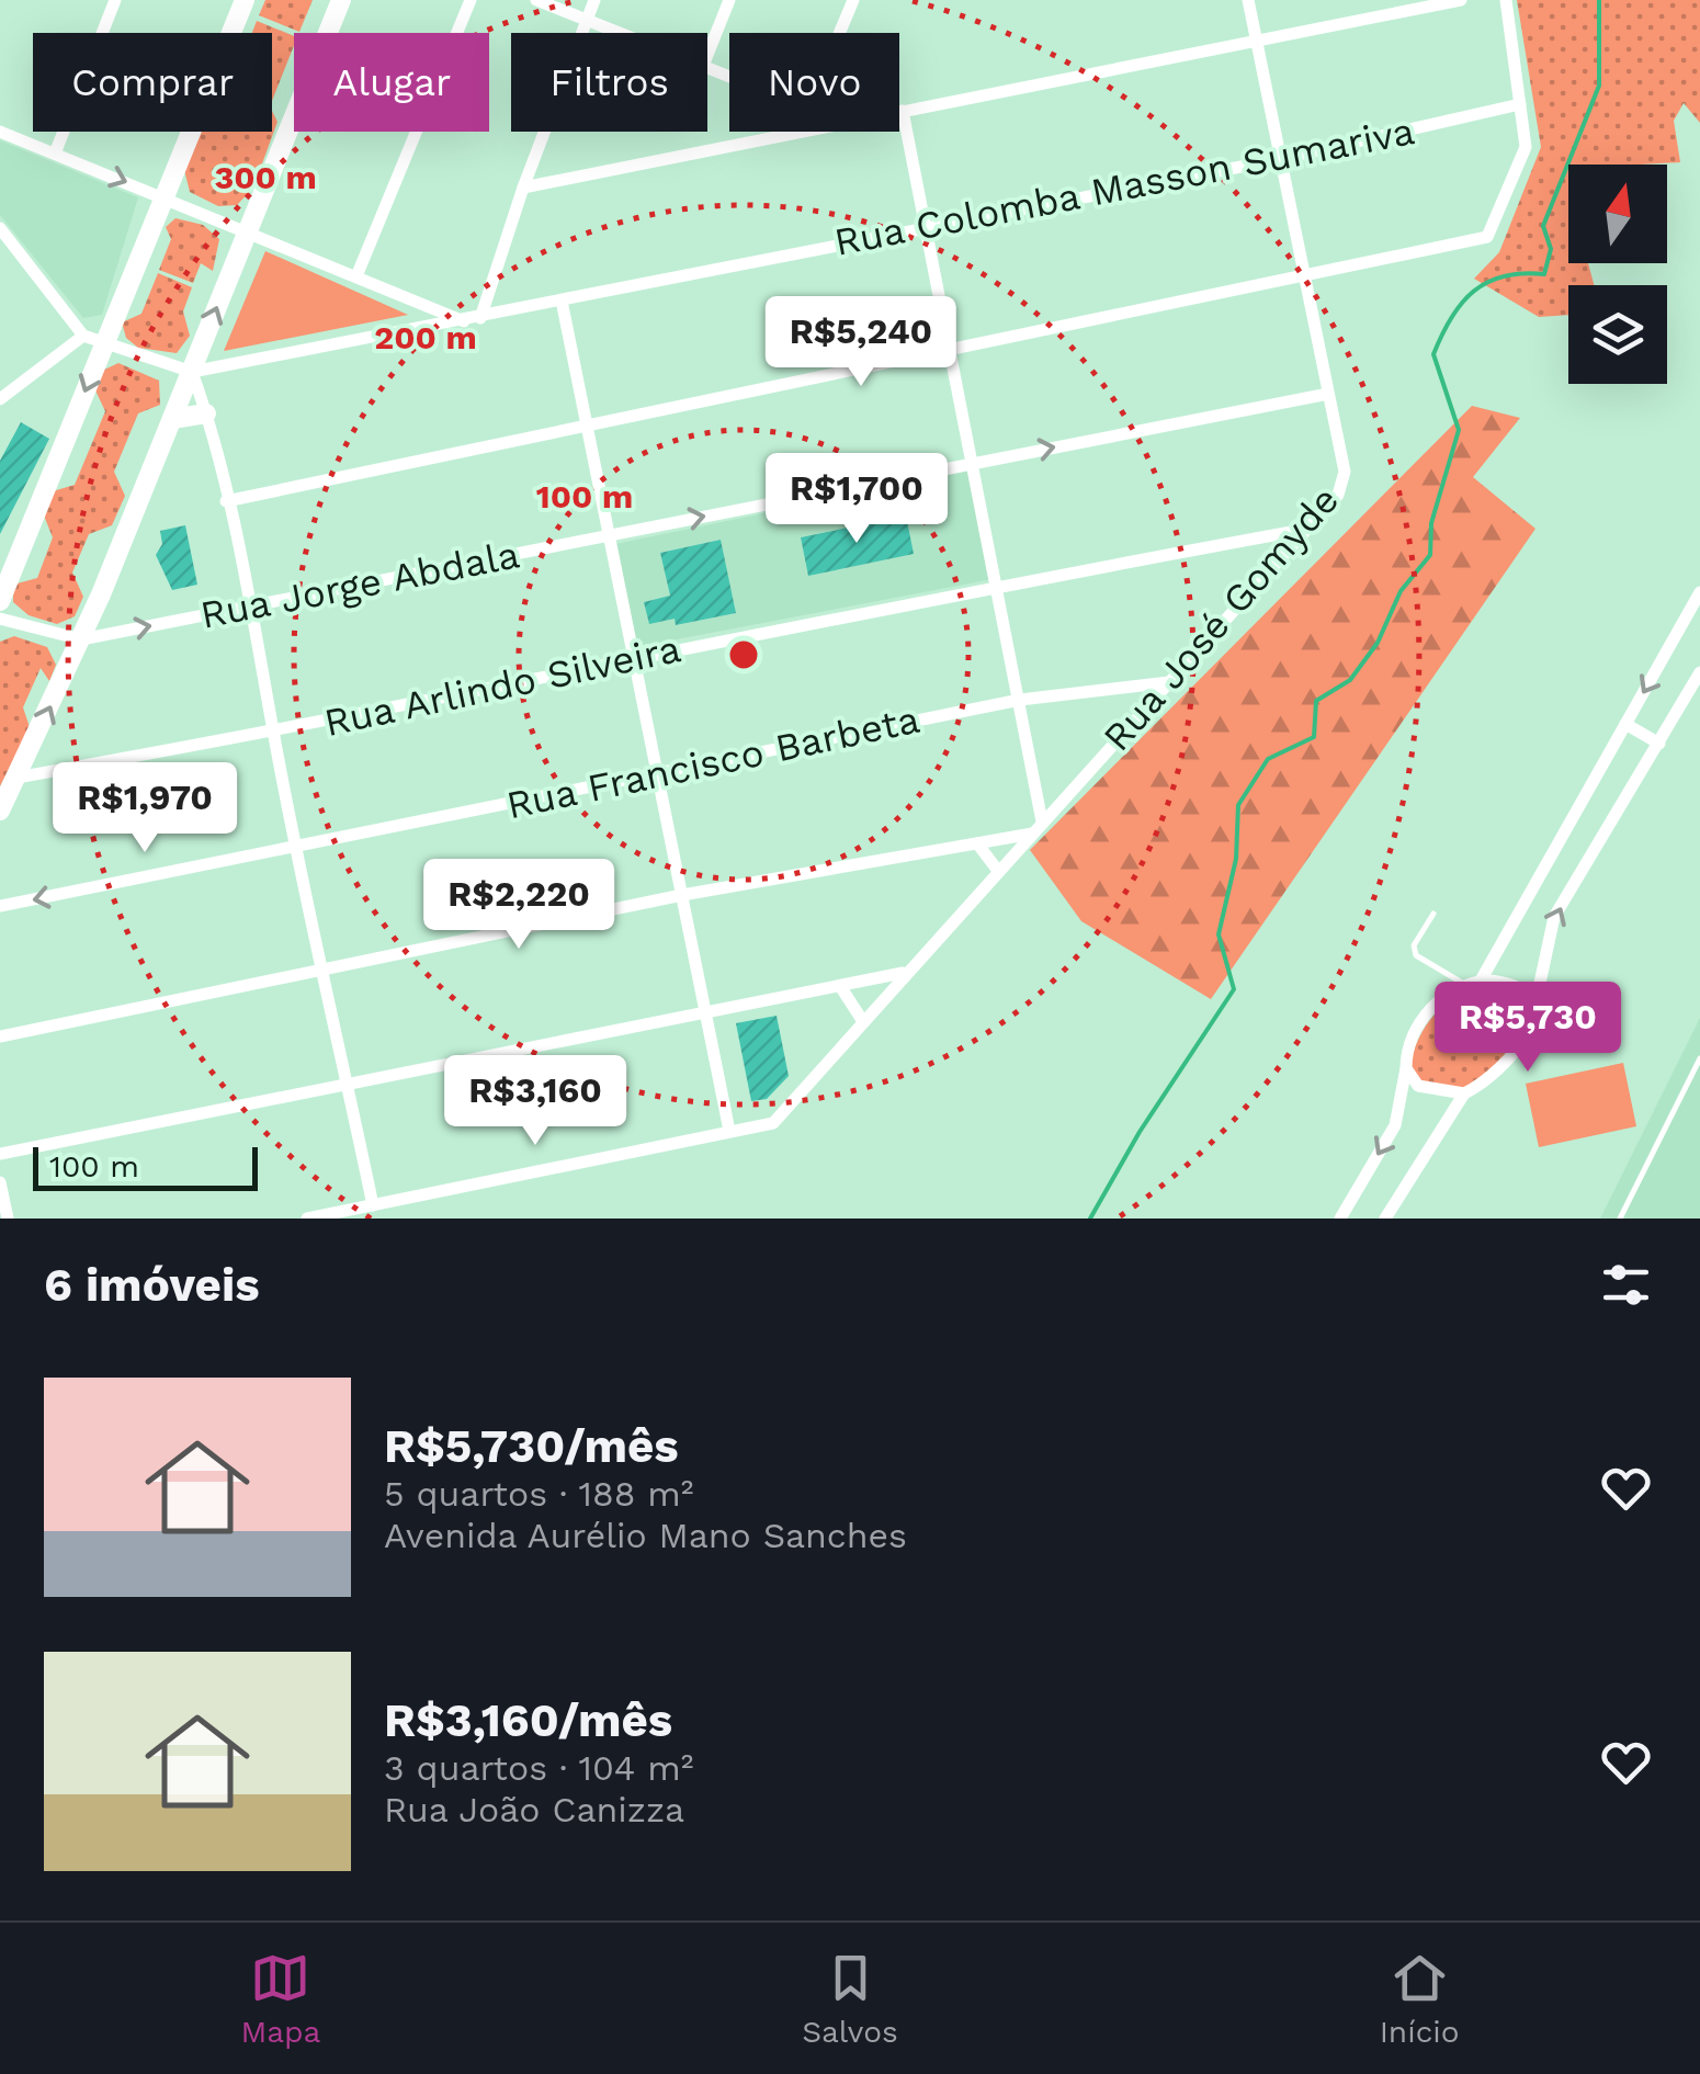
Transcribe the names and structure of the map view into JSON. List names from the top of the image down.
{
  "streets": {
    "street": [
      "Rua Colomba Masson Sumariva",
      "Rua Jorge Abdala",
      "Rua José Gomyde",
      "Rua Arlindo Silveira",
      "Rua Francisco Barbeta"
    ]
  },
  "crossings": [
    ["Rua Colomba Masson Sumariva", "Rua José Gomyde"],
    ["Rua Jorge Abdala", "Rua José Gomyde"],
    ["Rua José Gomyde", "Rua Arlindo Silveira"],
    ["Rua José Gomyde", "Rua Francisco Barbeta"]
  ],
  "one_way": ["Rua Jorge Abdala"],
  "scale_bar": "100 m",
  "north": "top",
  "page": {
    "chip": [
      "Comprar",
      "Alugar",
      "Filtros",
      "Novo"
    ],
    "price": [
      "R$5,240",
      "R$1,700",
      "R$1,970",
      "R$2,220",
      "R$5,730",
      "R$3,160"
    ],
    "scale": "100 m",
    "heading": "6 imóveis",
    "list": [
      {
        "name": "R$5,730/mês",
        "note": "5 quartos · 188 m² · Avenida Aurélio Mano Sanches"
      },
      {
        "name": "R$3,160/mês",
        "note": "3 quartos · 104 m² · Rua João Canizza"
      }
    ],
    "tabs": ["Mapa", "Salvos", "Início"]
  },
  "rings": ["300 m", "200 m", "100 m"]
}
